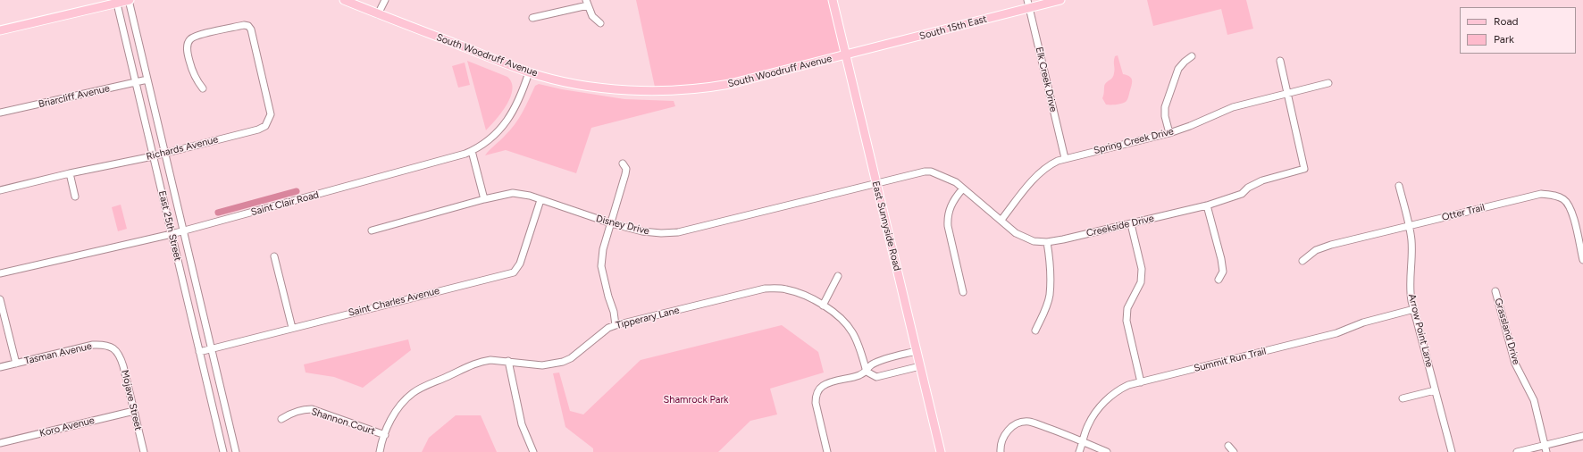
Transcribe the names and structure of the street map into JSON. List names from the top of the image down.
{
  "streets": {
    "main road": ["South 15th East", "South Woodruff Avenue", "East Sunnyside Road"],
    "street": [
      "Elk Creek Drive",
      "Briarcliff Avenue",
      "Spring Creek Drive",
      "Richards Avenue",
      "Saint Clair Road",
      "Otter Trail",
      "Disney Drive",
      "East 25th Street",
      "Creekside Drive",
      "Saint Charles Avenue",
      "Tipperary Lane",
      "Arrow Point Lane",
      "Grassland Drive",
      "Tasman Avenue",
      "Summit Run Trail",
      "Mojave Street",
      "Shannon Court",
      "Koro Avenue"
    ]
  },
  "crossings": [
    ["South 15th East", "South Woodruff Avenue"],
    ["South 15th East", "Elk Creek Drive"],
    ["South 15th East", "East Sunnyside Road"],
    ["South Woodruff Avenue", "Saint Clair Road"],
    ["South Woodruff Avenue", "East Sunnyside Road"],
    ["Elk Creek Drive", "Spring Creek Drive"],
    ["Briarcliff Avenue", "East 25th Street"],
    ["Spring Creek Drive", "Creekside Drive"],
    ["Richards Avenue", "East 25th Street"],
    ["Saint Clair Road", "East 25th Street"],
    ["Otter Trail", "Arrow Point Lane"],
    ["Disney Drive", "East Sunnyside Road"],
    ["Disney Drive", "Creekside Drive"],
    ["Disney Drive", "Saint Charles Avenue"],
    ["East 25th Street", "Saint Charles Avenue"],
    ["East Sunnyside Road", "Creekside Drive"],
    ["Tipperary Lane", "Shannon Court"],
    ["Arrow Point Lane", "Summit Run Trail"],
    ["Tasman Avenue", "Mojave Street"],
    ["Mojave Street", "Koro Avenue"]
  ],
  "parks": ["Shamrock Park"],
  "legend": ["Road", "Park"]
}
